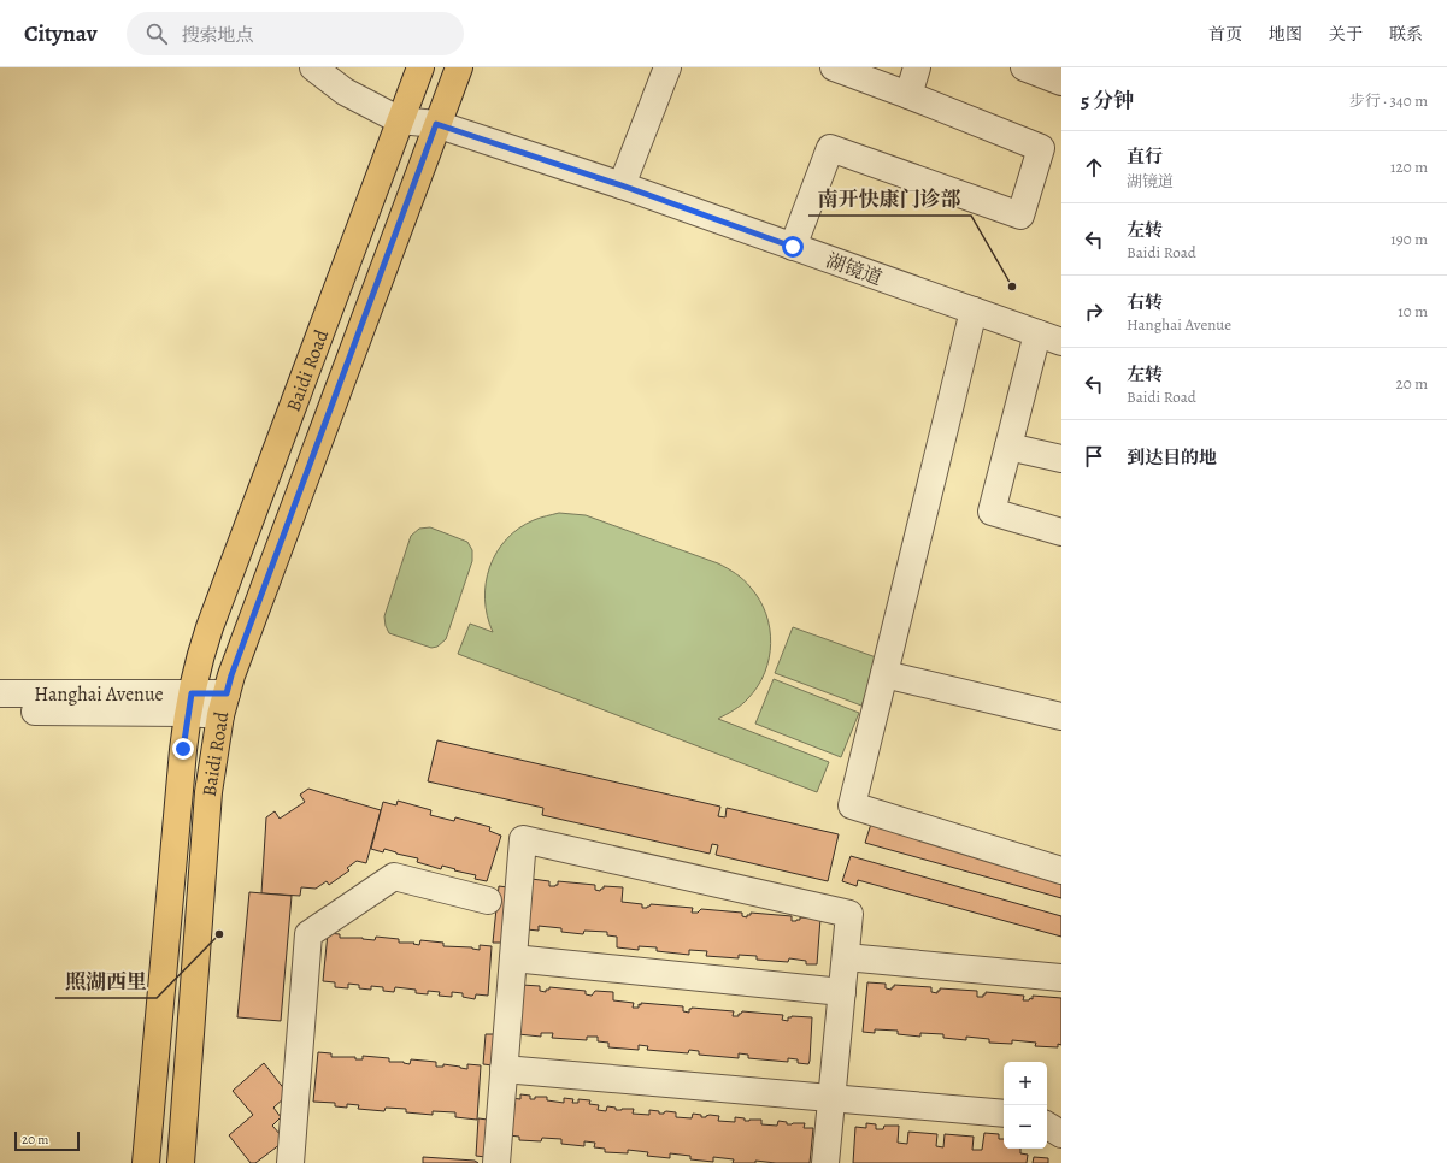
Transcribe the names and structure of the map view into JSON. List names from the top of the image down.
{
  "streets": {
    "main road": ["Baidi Road"],
    "street": ["湖镜道", "Hanghai Avenue"]
  },
  "crossings": [
    ["湖镜道", "Baidi Road"],
    ["Baidi Road", "Hanghai Avenue"]
  ],
  "places": ["南开快康门诊部", "照湖西里"],
  "scale_bar": "20 m",
  "page": {
    "header": "Citynav",
    "search": "搜索地点",
    "nav": [
      "首页",
      "地图",
      "关于",
      "联系"
    ],
    "heading": ["5 分钟", "步行 · 340 m"],
    "list": [
      ["直行", "湖镜道", "120 m"],
      ["左转", "Baidi Road", "190 m"],
      ["右转", "Hanghai Avenue", "10 m"],
      ["左转", "Baidi Road", "20 m"],
      "到达目的地"
    ],
    "map_buttons": ["+", "−"],
    "scale": "20 m"
  }
}
